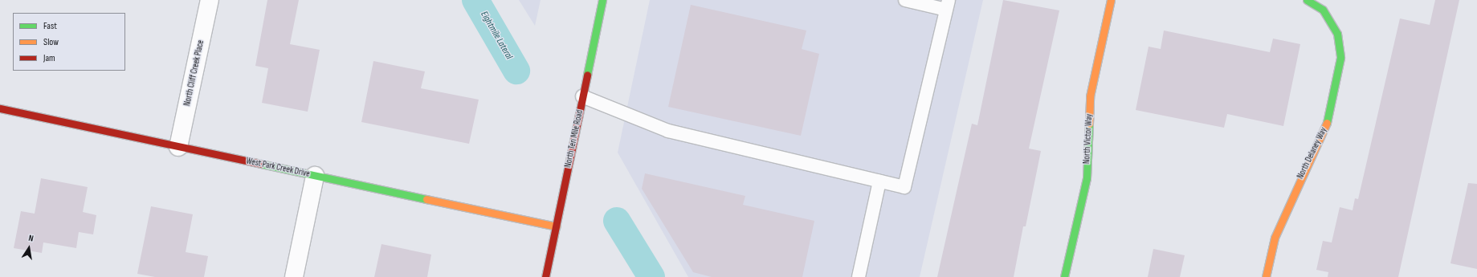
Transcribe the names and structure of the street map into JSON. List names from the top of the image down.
{
  "streets": {
    "street": [
      "North Cliff Creek Place",
      "North Ten Mile Road",
      "North Victor Way",
      "North Delaney Way",
      "West Park Creek Drive"
    ]
  },
  "crossings": [
    ["North Cliff Creek Place", "West Park Creek Drive"],
    ["North Ten Mile Road", "West Park Creek Drive"]
  ],
  "water": ["Eightmile Lateral"],
  "legend": ["Fast", "Slow", "Jam"],
  "north": "top"
}
